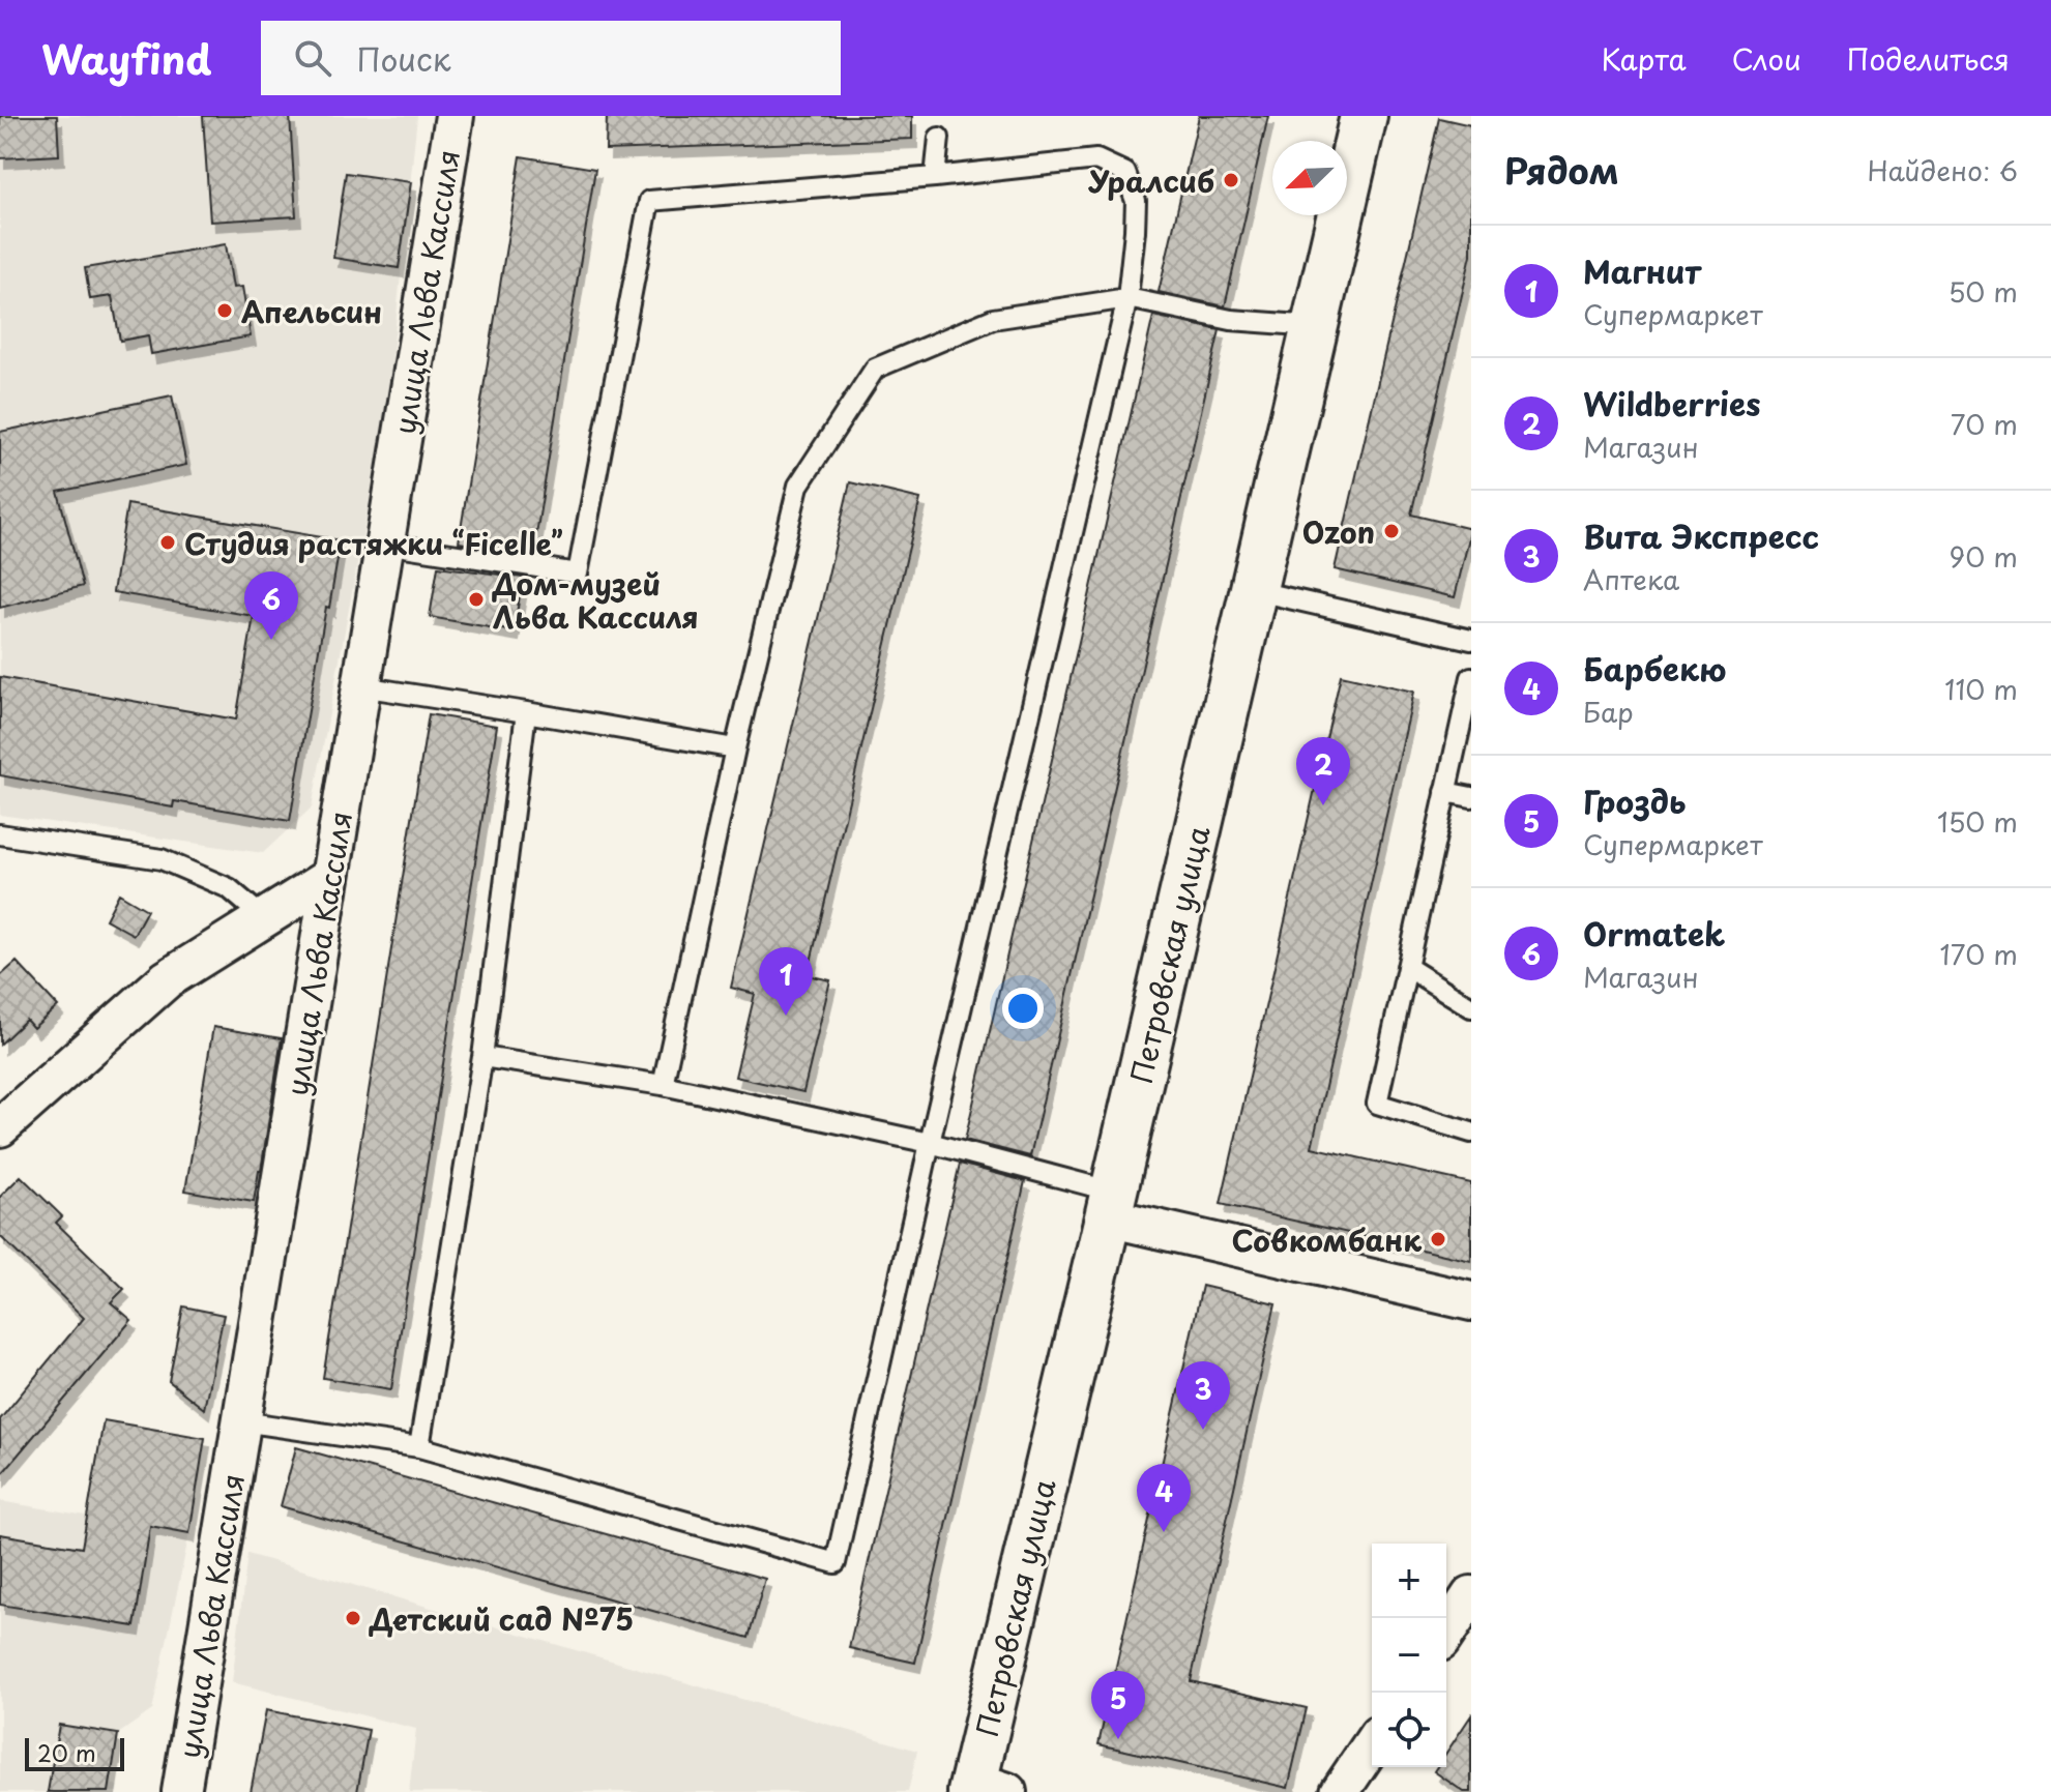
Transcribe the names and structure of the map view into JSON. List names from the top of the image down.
{
  "streets": {
    "main road": ["Петровская улица"],
    "street": ["улица Льва Кассиля"]
  },
  "places": [
    "Уралсиб",
    "Апельсин",
    "Ozon",
    "Студия растяжки “Ficelle”",
    "Дом-музей Льва Кассиля",
    "Совкомбанк",
    "Детский сад №75"
  ],
  "scale_bar": "20 m",
  "north": "bottom left",
  "page": {
    "header": "Wayfind",
    "search": "Поиск",
    "nav": ["Карта", "Слои", "Поделиться"],
    "heading": ["Рядом", "Найдено: 6"],
    "list": [
      {
        "mark": "1",
        "name": "Магнит",
        "note": "Супермаркет",
        "value": "50 m"
      },
      {
        "mark": "2",
        "name": "Wildberries",
        "note": "Магазин",
        "value": "70 m"
      },
      {
        "mark": "3",
        "name": "Вита Экспресс",
        "note": "Аптека",
        "value": "90 m"
      },
      {
        "mark": "4",
        "name": "Барбекю",
        "note": "Бар",
        "value": "110 m"
      },
      {
        "mark": "5",
        "name": "Гроздь",
        "note": "Супермаркет",
        "value": "150 m"
      },
      {
        "mark": "6",
        "name": "Ormatek",
        "note": "Магазин",
        "value": "170 m"
      }
    ],
    "pins": [
      "6",
      "2",
      "1",
      "3",
      "4",
      "5"
    ],
    "map_buttons": ["+", "−"],
    "scale": "20 m"
  }
}
